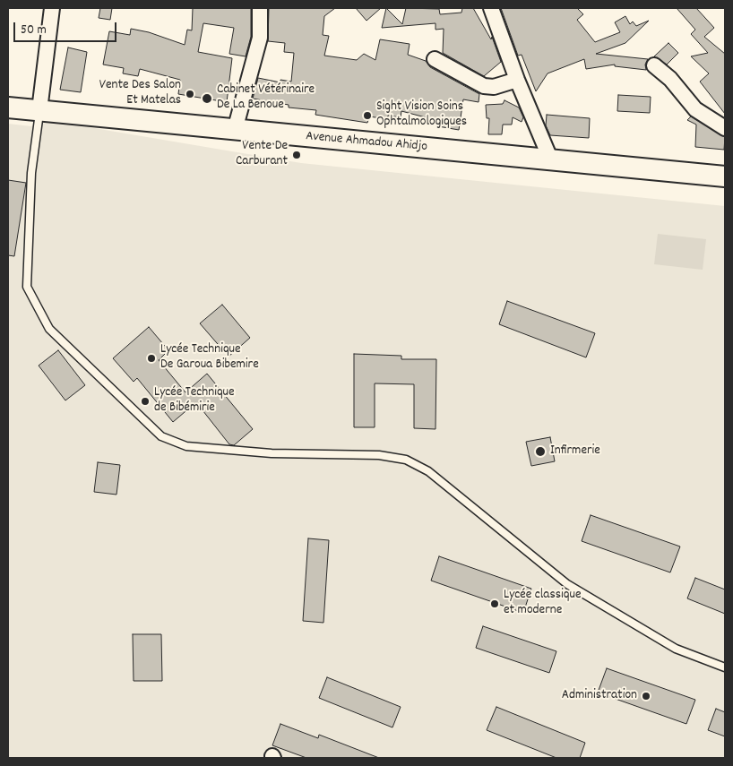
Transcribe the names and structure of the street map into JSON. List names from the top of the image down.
{
  "streets": {
    "main road": ["Avenue Ahmadou Ahidjo"]
  },
  "places": [
    "Vente Des Salon Et Matelas",
    "Cabinet Vétérinaire De La Benoue",
    "Sight Vision Soins Ophtalmologiques",
    "Vente De Carburant",
    "Lycée Technique De Garoua Bibemire",
    "Lycée Technique de Bibémirie",
    "Infirmerie",
    "Lycée classique et moderne",
    "Administration"
  ],
  "scale_bar": "50 m"
}
